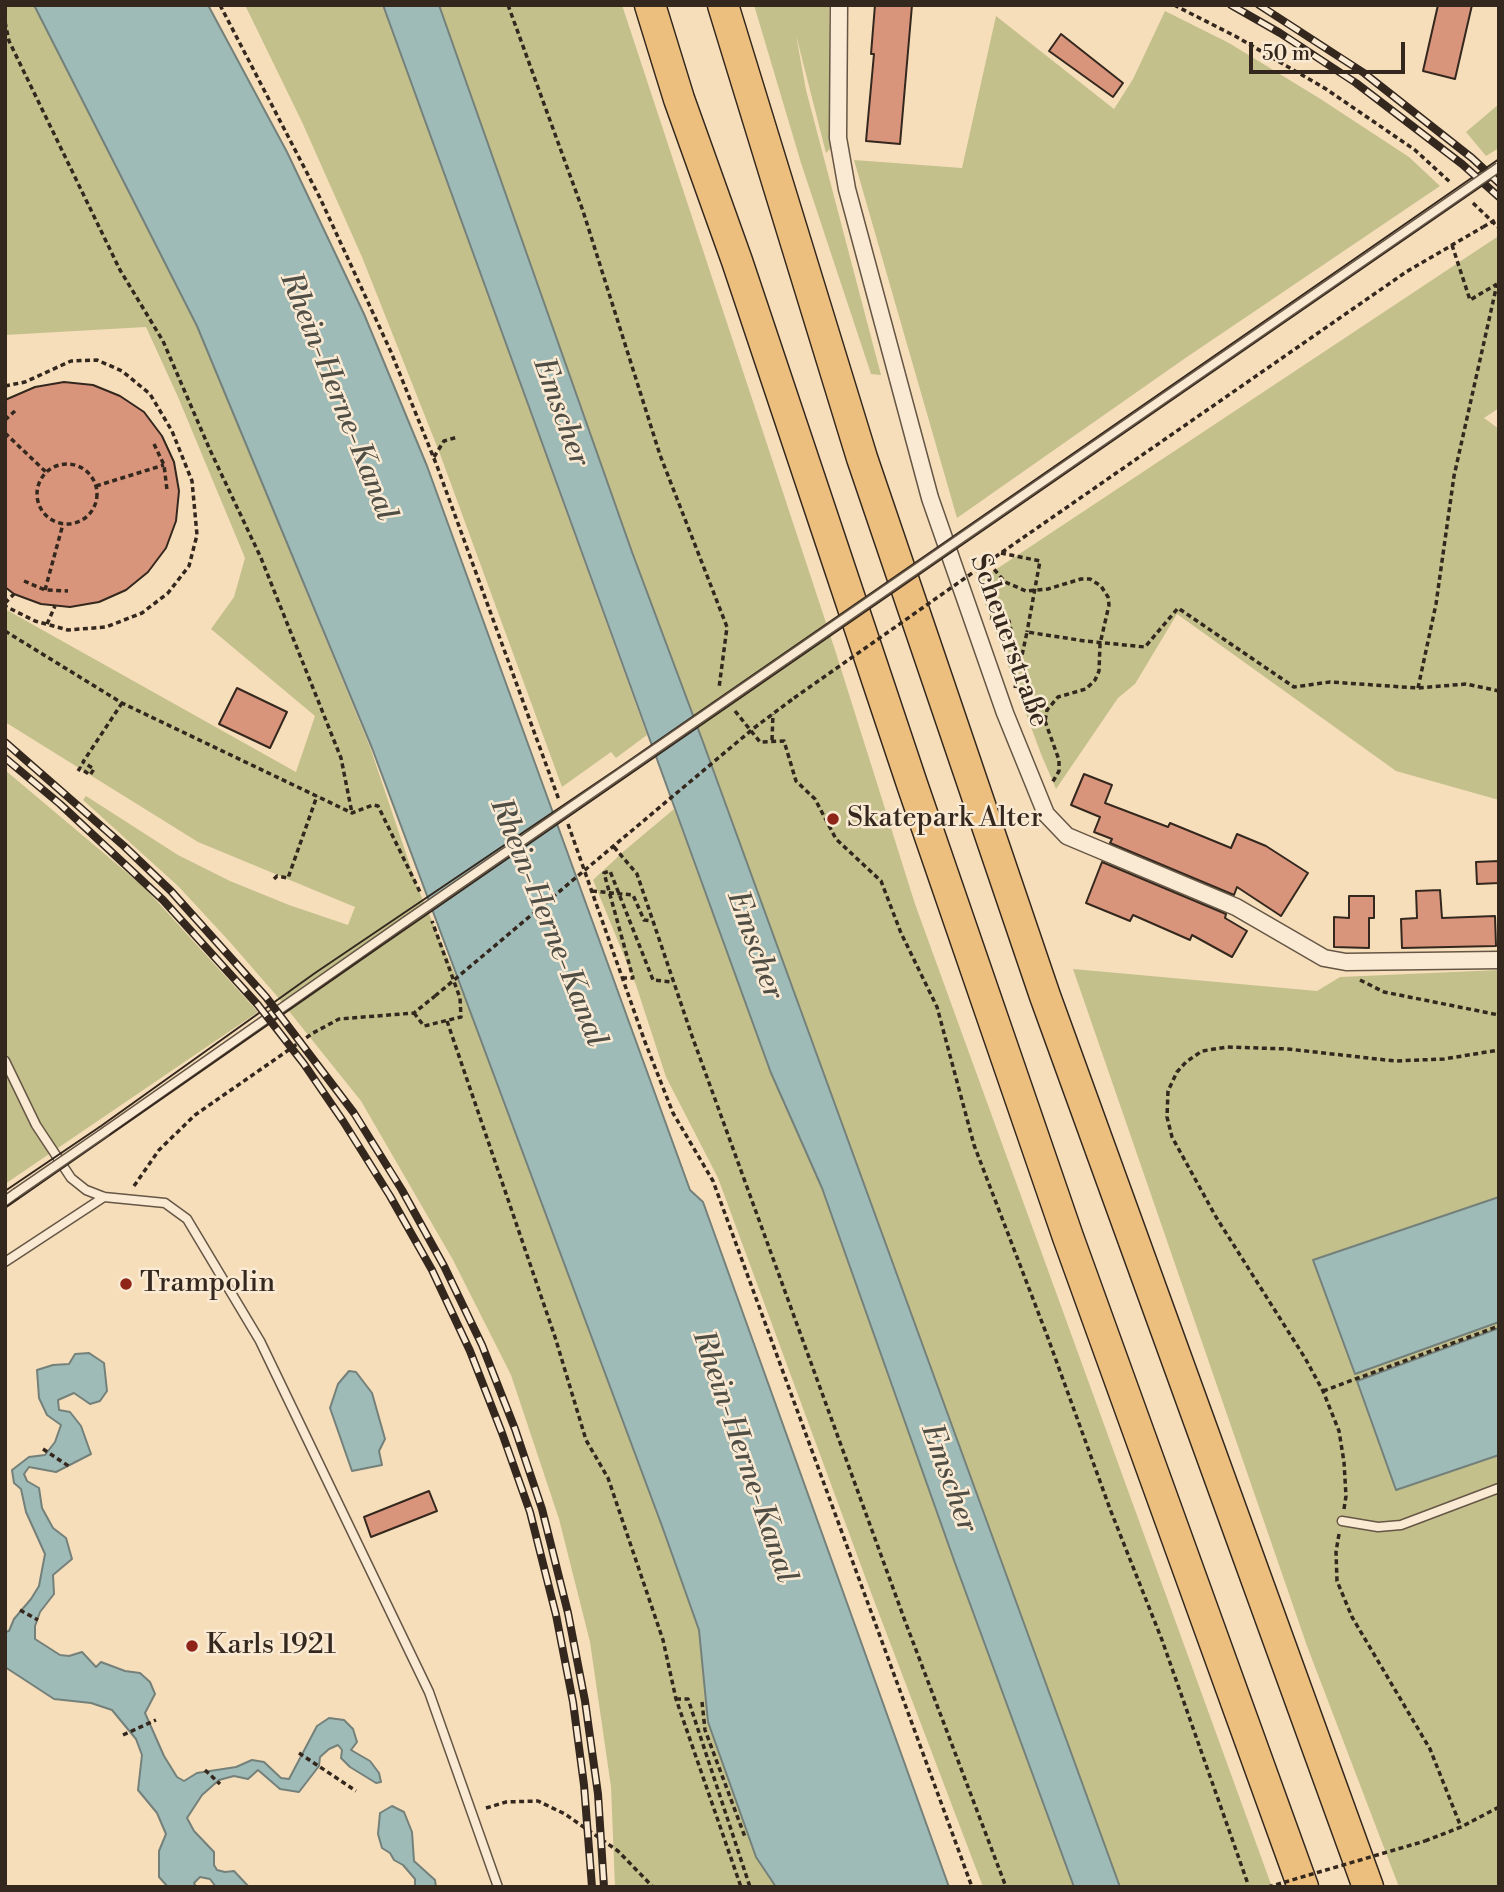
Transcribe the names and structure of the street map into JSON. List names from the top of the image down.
{
  "streets": {
    "street": ["Scheuerstraße"]
  },
  "water": ["Rhein-Herne-Kanal", "Emscher"],
  "places": ["Skatepark Alter", "Trampolin", "Karls 1921"],
  "scale_bar": "50 m"
}
